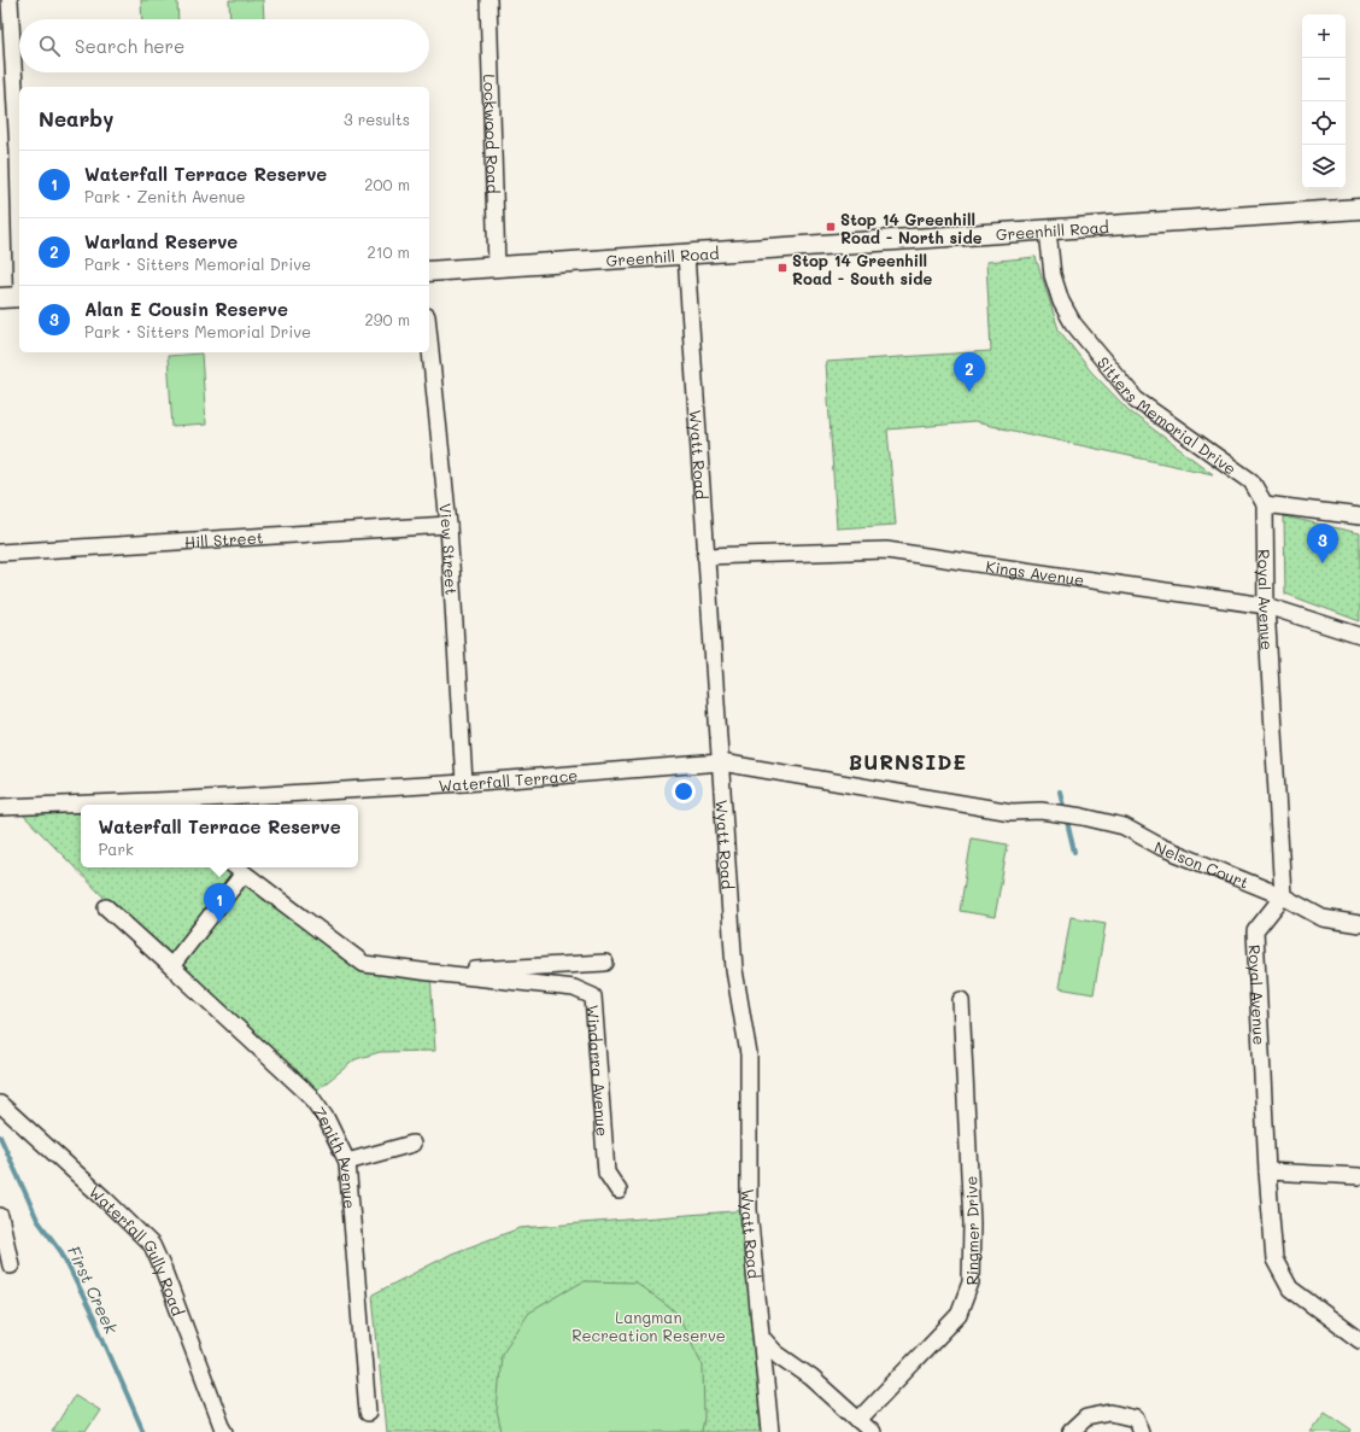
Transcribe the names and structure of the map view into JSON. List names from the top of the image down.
{
  "streets": {
    "main road": ["Greenhill Road"],
    "street": [
      "Lockwood Road",
      "Sitters Memorial Drive",
      "Wyatt Road",
      "Hill Street",
      "View Street",
      "Kings Avenue",
      "Royal Avenue",
      "Waterfall Terrace",
      "Nelson Court",
      "Windarra Avenue",
      "Zenith Avenue",
      "Ringmer Drive",
      "Waterfall Gully Road"
    ]
  },
  "crossings": [
    ["Lockwood Road", "Greenhill Road"],
    ["Greenhill Road", "Sitters Memorial Drive"],
    ["Greenhill Road", "Wyatt Road"],
    ["Sitters Memorial Drive", "Royal Avenue"],
    ["Wyatt Road", "Kings Avenue"],
    ["Wyatt Road", "Waterfall Terrace"],
    ["Hill Street", "View Street"],
    ["View Street", "Waterfall Terrace"],
    ["Kings Avenue", "Royal Avenue"],
    ["Royal Avenue", "Nelson Court"],
    ["Waterfall Terrace", "Nelson Court"]
  ],
  "districts": ["BURNSIDE"],
  "water": ["First Creek"],
  "parks": ["Langman Recreation Reserve"],
  "places": {
    "transit": ["Stop 14 Greenhill Road - North side", "Stop 14 Greenhill Road - South side"]
  },
  "page": {
    "map_buttons": ["+", "−"],
    "search": "Search here",
    "heading": ["Nearby", "3 results"],
    "list": [
      {
        "mark": "1",
        "name": "Waterfall Terrace Reserve",
        "note": "Park · Zenith Avenue",
        "value": "200 m"
      },
      {
        "mark": "2",
        "name": "Warland Reserve",
        "note": "Park · Sitters Memorial Drive",
        "value": "210 m"
      },
      {
        "mark": "3",
        "name": "Alan E Cousin Reserve",
        "note": "Park · Sitters Memorial Drive",
        "value": "290 m"
      }
    ],
    "pins": ["2", "3", "1"],
    "popup": ["Waterfall Terrace Reserve", "Park"]
  }
}
